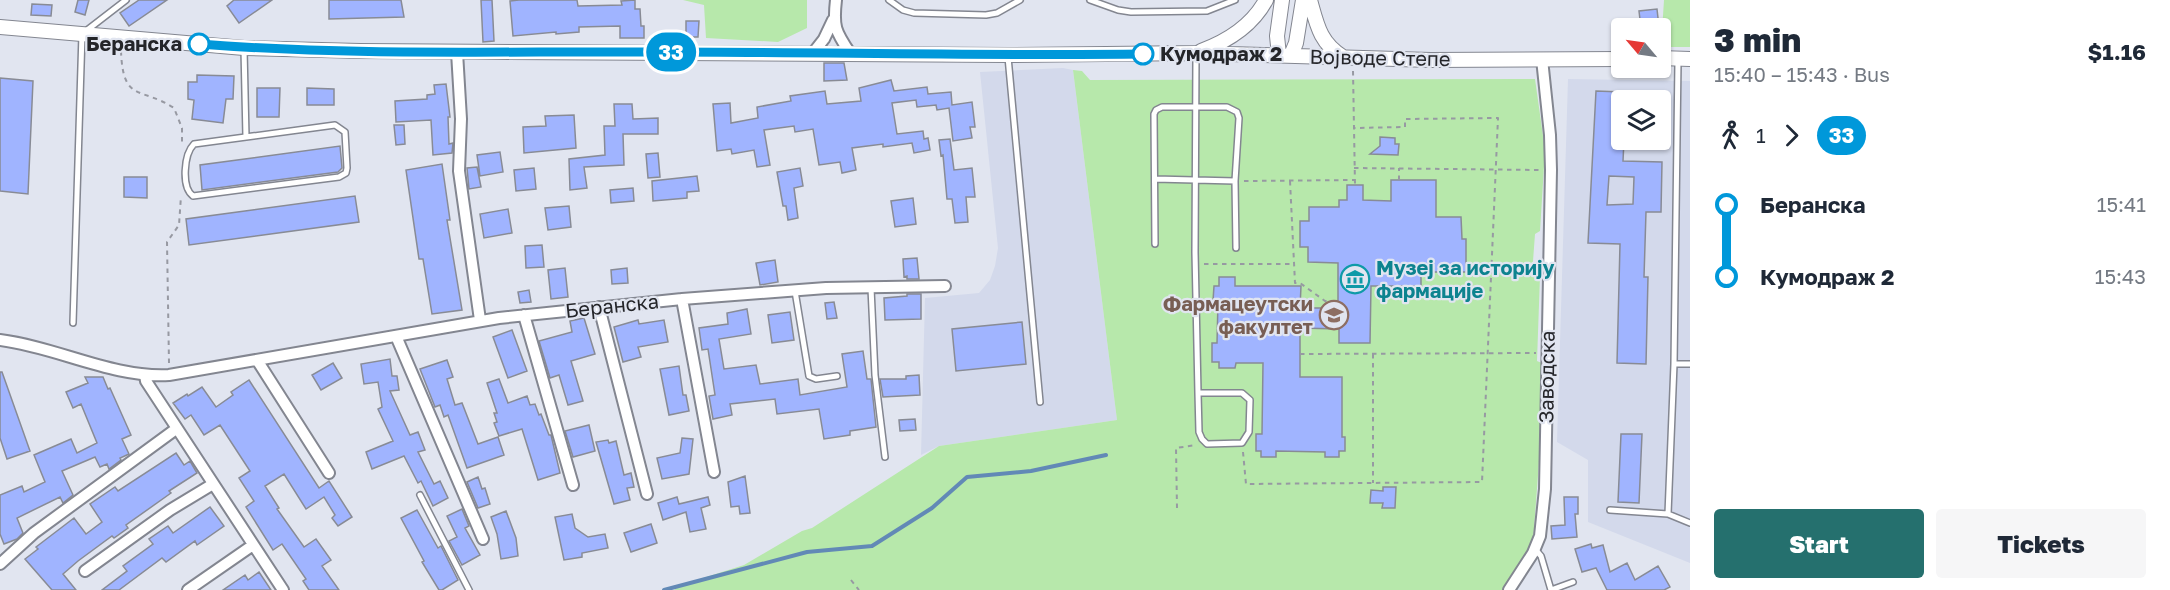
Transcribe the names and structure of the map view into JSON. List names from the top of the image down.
{
  "streets": {
    "street": ["Војводе Степе", "Беранска", "Заводска"]
  },
  "crossings": [
    ["Војводе Степе", "Заводска"]
  ],
  "places": {
    "other": ["Беранска", "Кумодраж 2"],
    "museum": ["Музеј за историју фармације"],
    "school or university": ["Фармацеутски факултет"]
  },
  "lines": ["bus line 33"],
  "north": "top left",
  "page": {
    "on_map": "33",
    "heading": ["3 min", "15:40 – 15:43 · Bus", "$1.16"],
    "legs": ["1", "33"],
    "list": [
      {
        "name": "Беранска",
        "value": "15:41"
      },
      {
        "name": "Кумодраж 2",
        "value": "15:43"
      }
    ],
    "buttons": ["Start", "Tickets"]
  }
}
